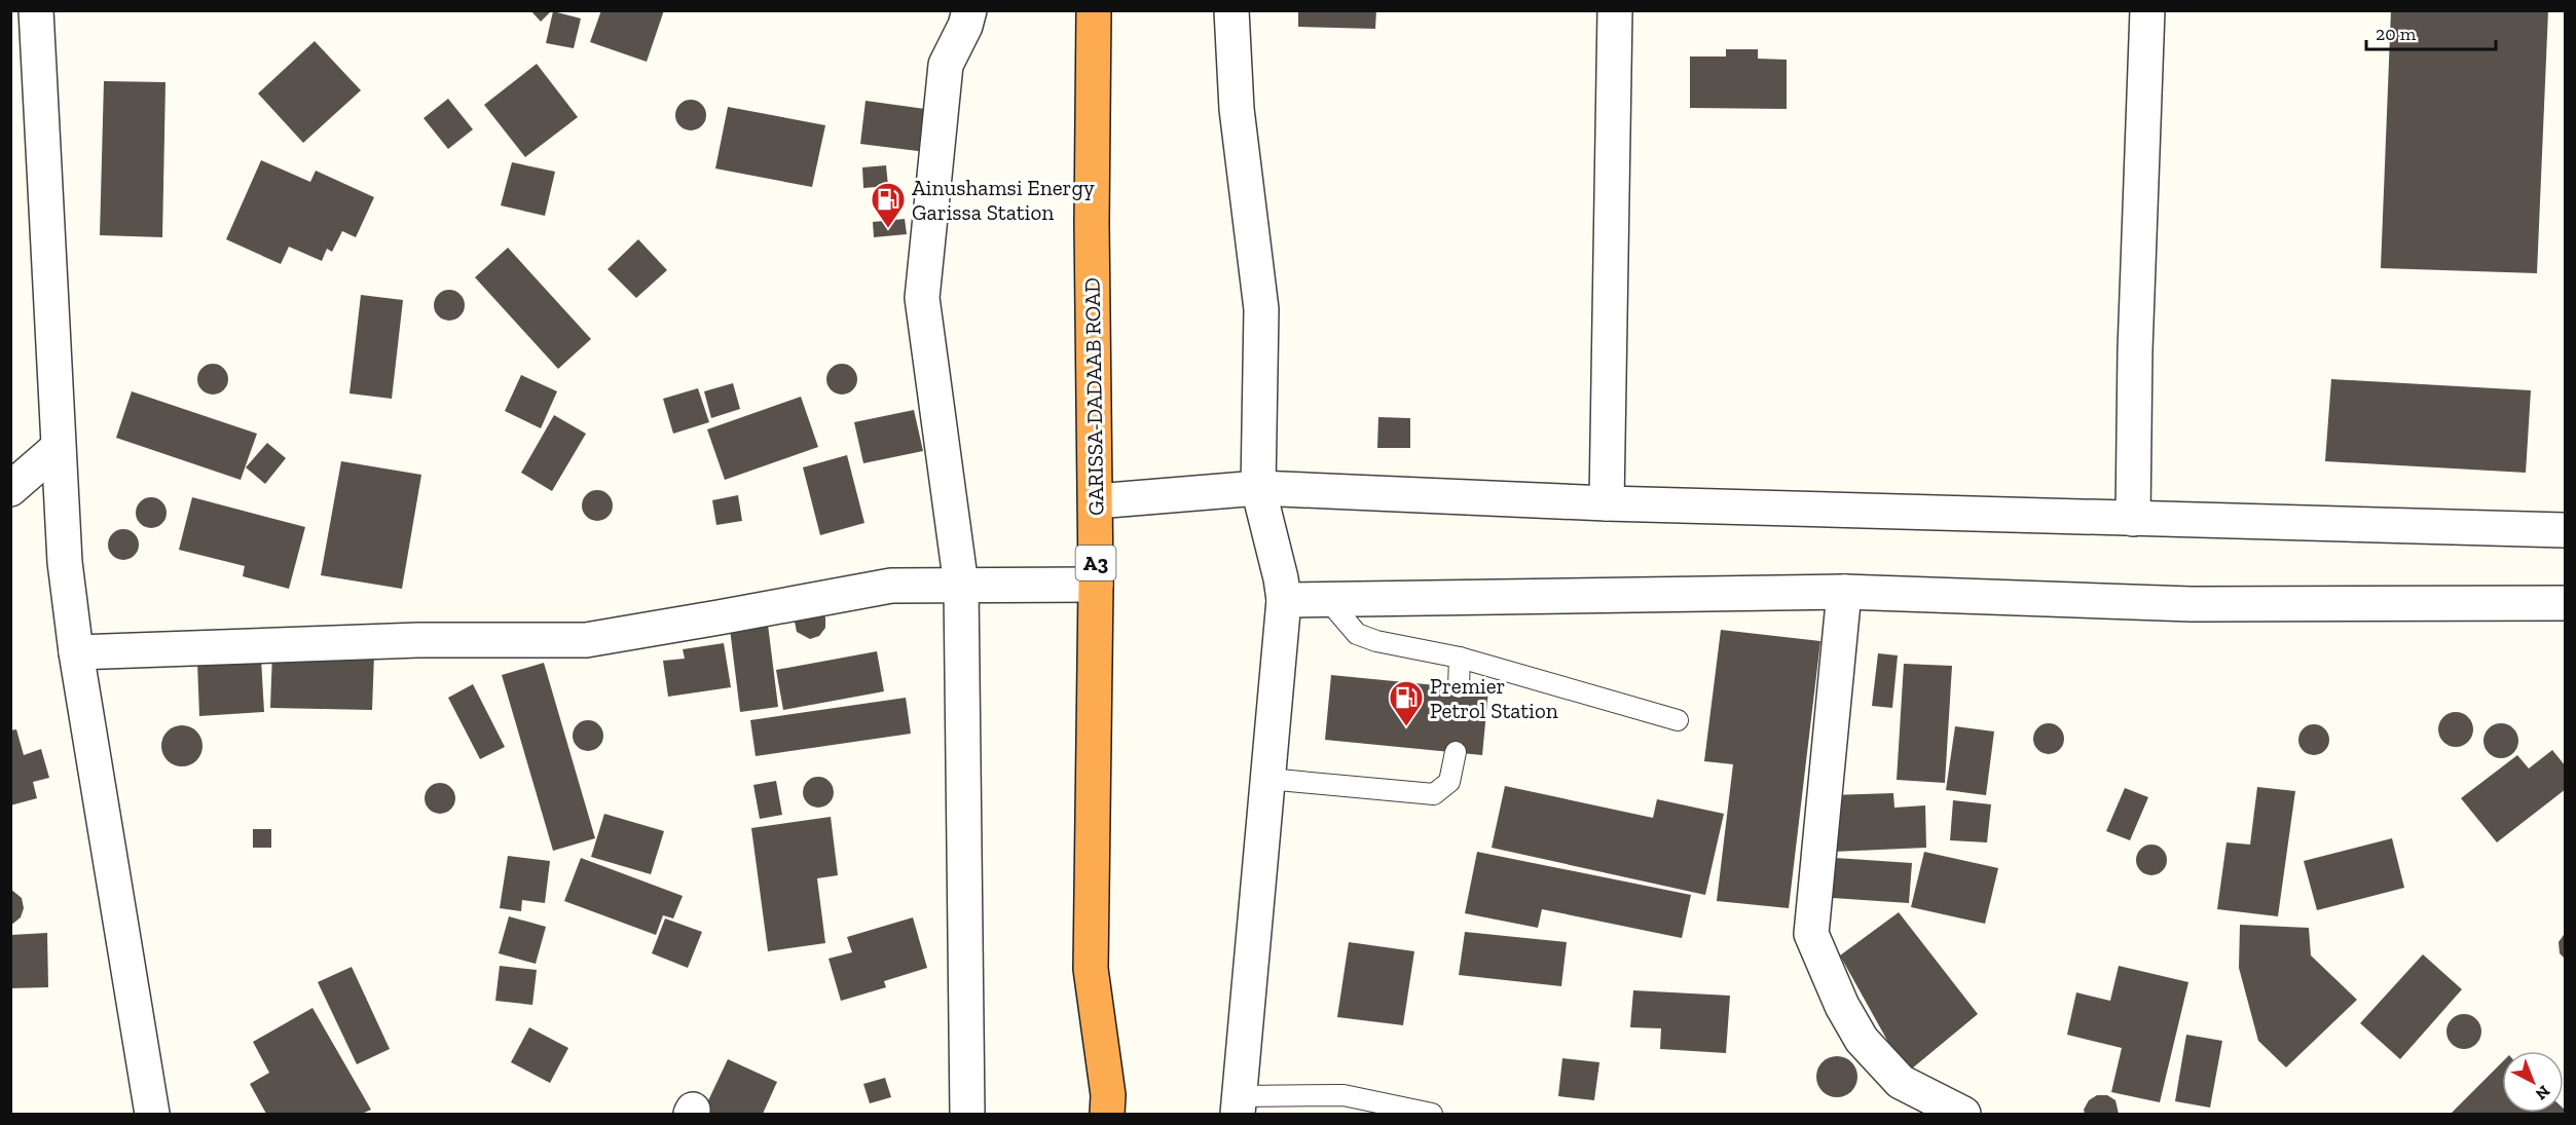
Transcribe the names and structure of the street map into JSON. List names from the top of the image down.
{
  "streets": {
    "highway": ["GARISSA-DADAAB ROAD", "A3"]
  },
  "places": {
    "fuel station": ["Ainushamsi Energy Garissa Station", "Premier Petrol Station"]
  },
  "scale_bar": "20 m",
  "north": "bottom right"
}
